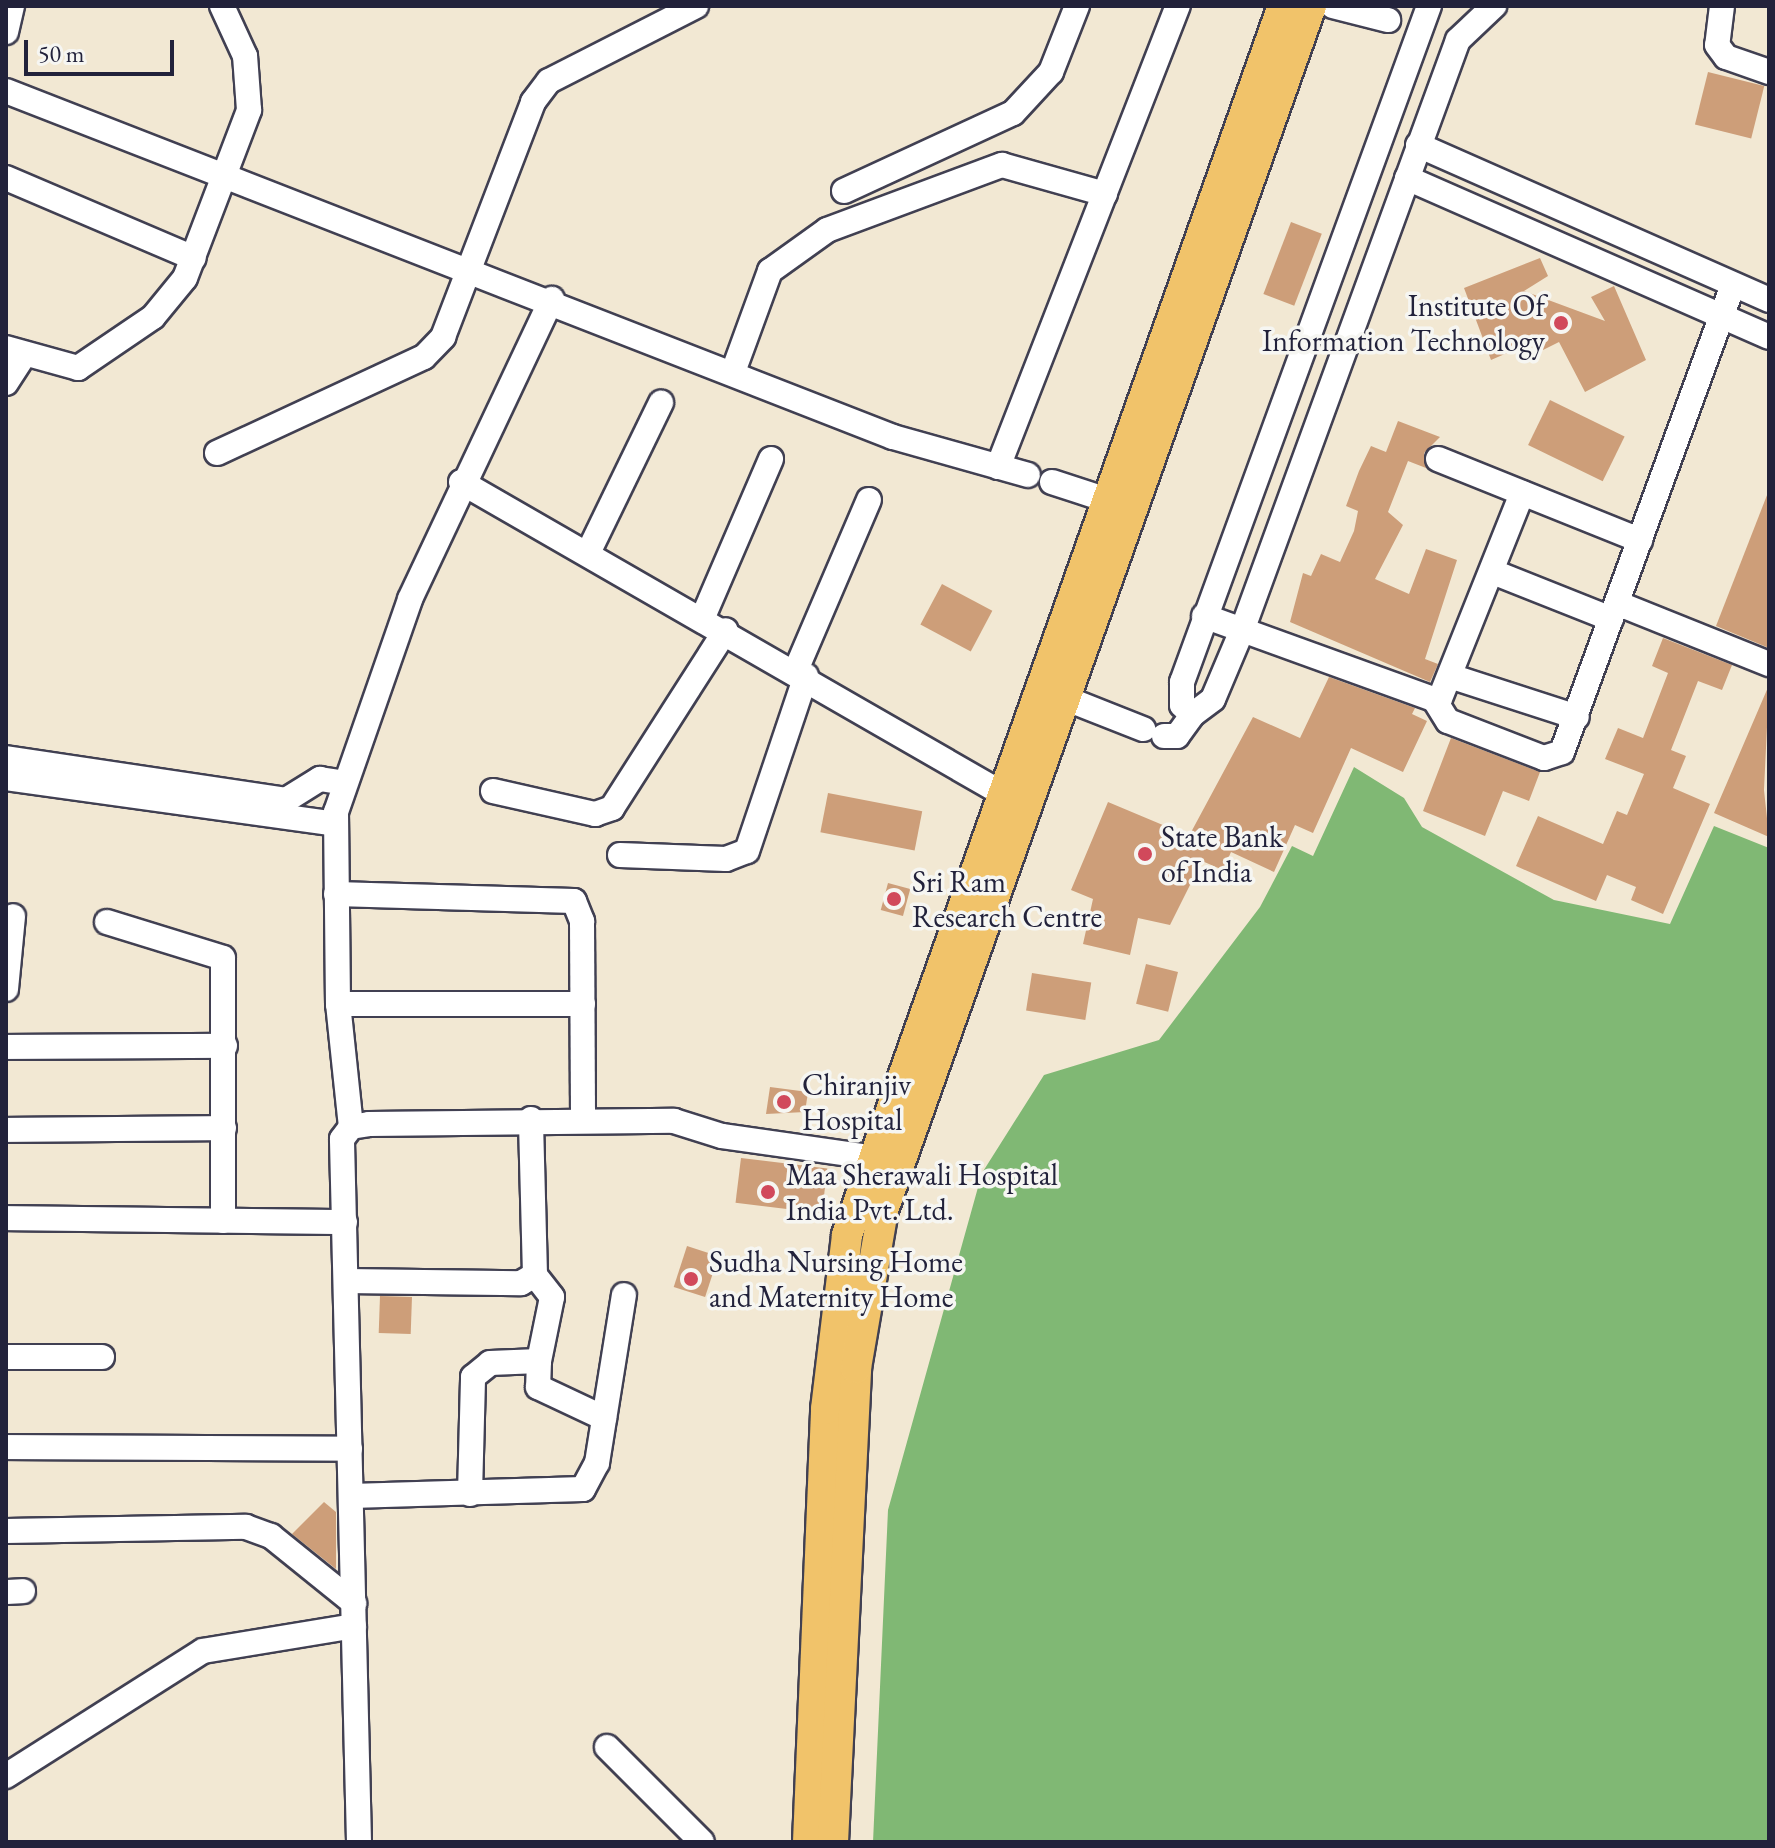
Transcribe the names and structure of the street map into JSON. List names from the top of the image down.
{
  "places": [
    "Institute Of Information Technology",
    "State Bank of India",
    "Sri Ram Research Centre",
    "Chiranjiv Hospital",
    "Maa Sherawali Hospital India Pvt. Ltd.",
    "Sudha Nursing Home and Maternity Home"
  ],
  "scale_bar": "50 m"
}
